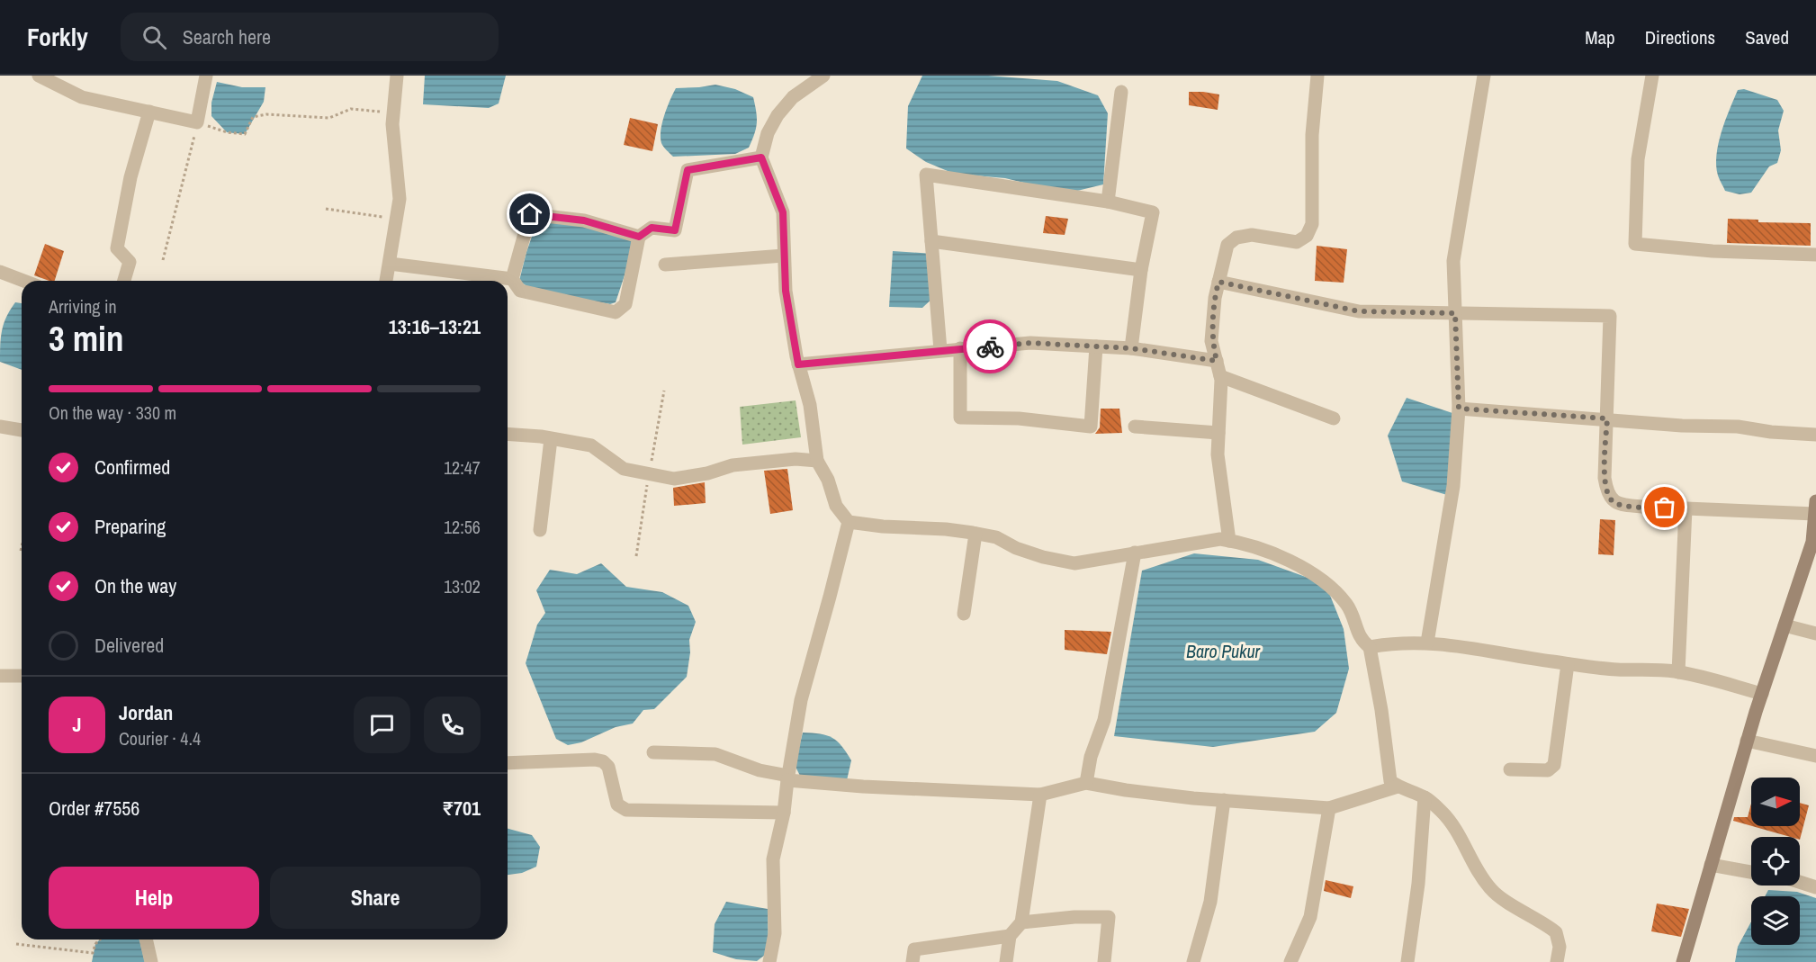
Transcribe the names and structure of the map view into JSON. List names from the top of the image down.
{
  "water": ["Baro Pukur"],
  "north": "right",
  "page": {
    "header": "Forkly",
    "search": "Search here",
    "nav": ["Map", "Directions", "Saved"],
    "heading": ["3 min", "Arriving in", "13:16–13:21"],
    "panel": [
      "Jordan",
      "Courier · 4.4",
      "Order #7556",
      "₹701"
    ],
    "bar": "On the way · 330 m",
    "list": [
      ["Confirmed", "12:47"],
      ["Preparing", "12:56"],
      ["On the way", "13:02"],
      "Delivered"
    ],
    "round": "J",
    "buttons": ["Help", "Share"]
  }
}
